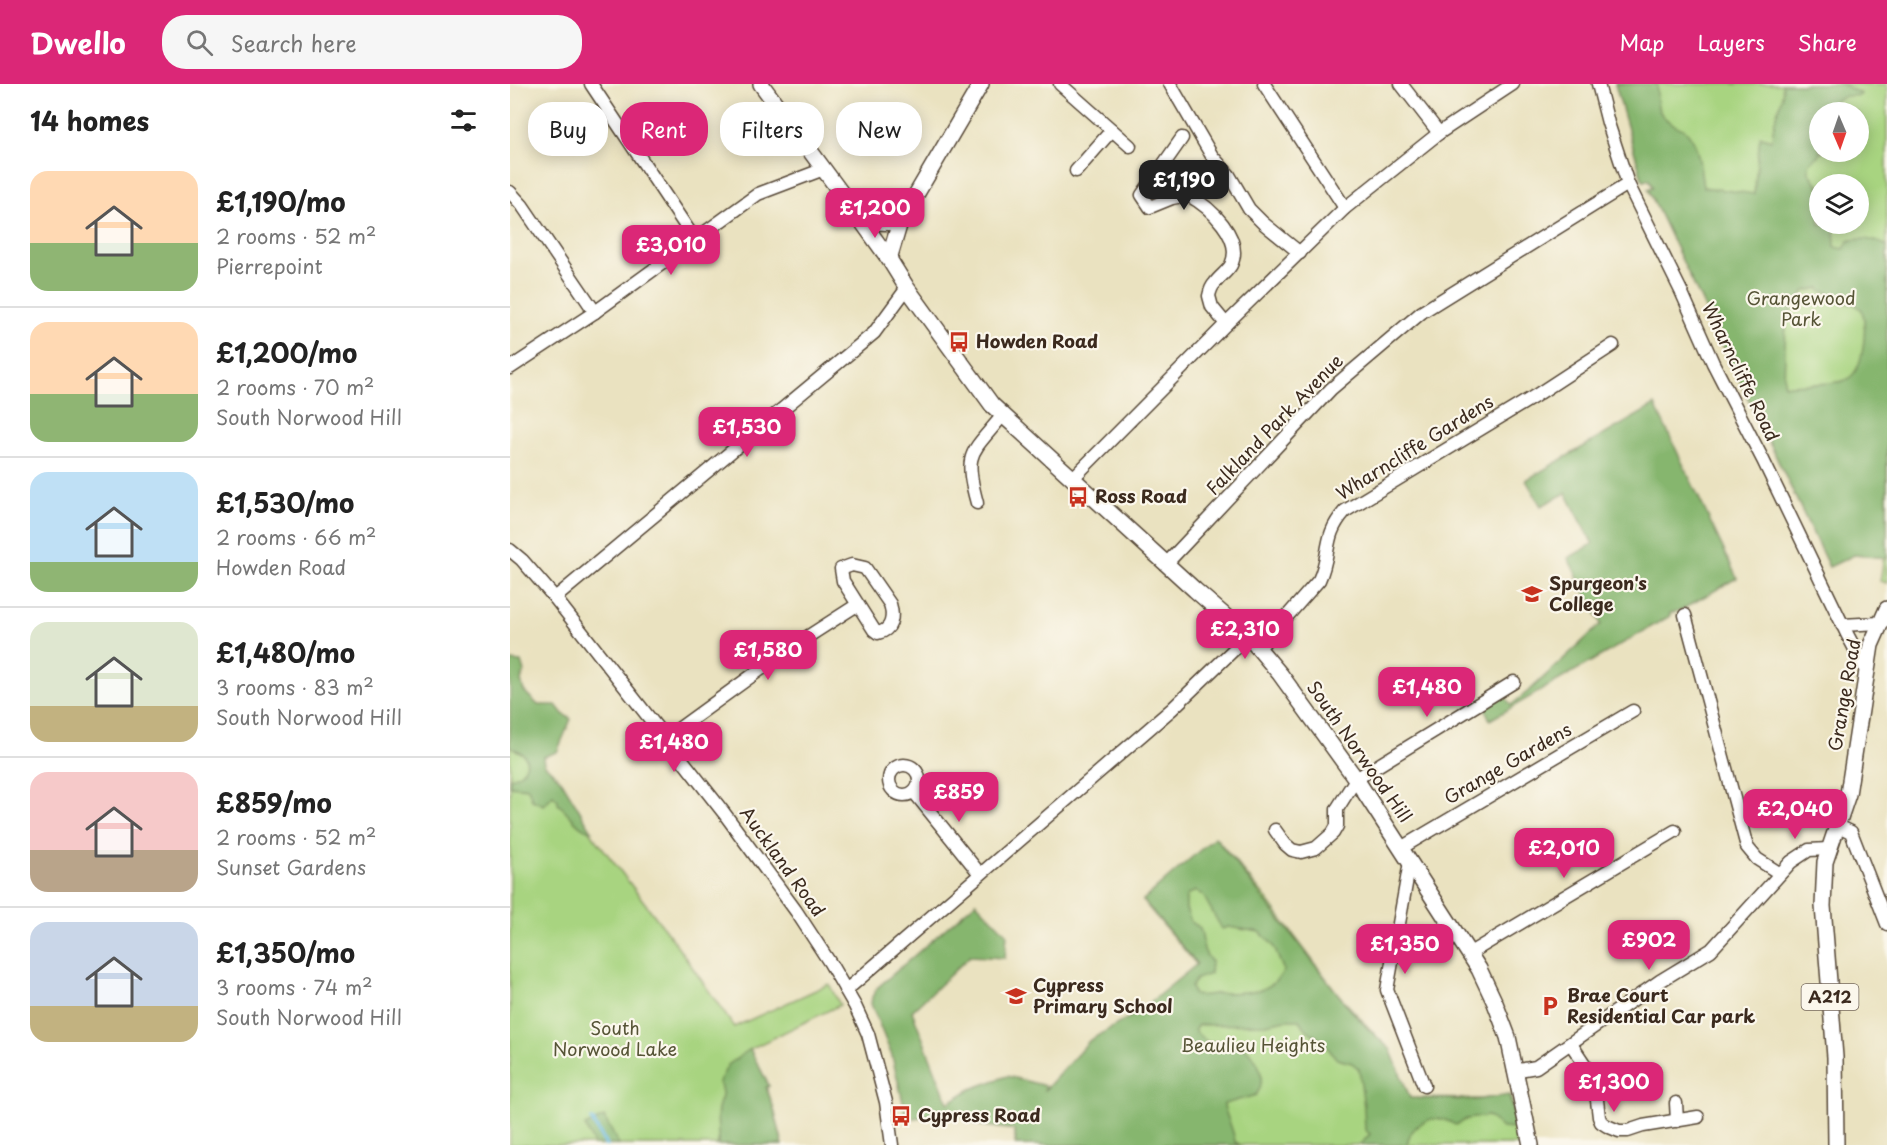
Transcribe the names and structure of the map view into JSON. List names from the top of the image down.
{
  "streets": {
    "main road": ["Grange Road", "South Norwood Hill", "A212"],
    "street": [
      "Wharncliffe Road",
      "Falkland Park Avenue",
      "Wharncliffe Gardens",
      "Grange Gardens",
      "Auckland Road"
    ]
  },
  "crossings": [
    ["Wharncliffe Road", "Falkland Park Avenue"],
    ["Wharncliffe Road", "Grange Road"],
    ["Falkland Park Avenue", "South Norwood Hill"],
    ["Wharncliffe Gardens", "South Norwood Hill"],
    ["South Norwood Hill", "Grange Gardens"]
  ],
  "parks": ["Grangewood Park", "South Norwood Lake", "Beaulieu Heights"],
  "places": {
    "bus stop": ["Howden Road", "Ross Road", "Cypress Road"],
    "school or university": ["Spurgeon's College", "Cypress Primary School"],
    "parking": ["Brae Court Residential Car park"]
  },
  "north": "bottom",
  "page": {
    "header": "Dwello",
    "search": "Search here",
    "nav": ["Map", "Layers", "Share"],
    "heading": "14 homes",
    "chip": [
      "Buy",
      "Rent",
      "Filters",
      "New"
    ],
    "list": [
      {
        "name": "£1,190/mo",
        "note": "2 rooms · 52 m² · Pierrepoint"
      },
      {
        "name": "£1,200/mo",
        "note": "2 rooms · 70 m² · South Norwood Hill"
      },
      {
        "name": "£1,530/mo",
        "note": "2 rooms · 66 m² · Howden Road"
      },
      {
        "name": "£1,480/mo",
        "note": "3 rooms · 83 m² · South Norwood Hill"
      },
      {
        "name": "£859/mo",
        "note": "2 rooms · 52 m² · Sunset Gardens"
      },
      {
        "name": "£1,350/mo",
        "note": "3 rooms · 74 m² · South Norwood Hill"
      }
    ],
    "price": [
      "£1,190",
      "£1,200",
      "£3,010",
      "£1,530",
      "£2,310",
      "£1,580",
      "£1,480",
      "£1,480",
      "£859",
      "£2,040",
      "£2,010",
      "£902",
      "£1,350",
      "£1,300"
    ]
  }
}
